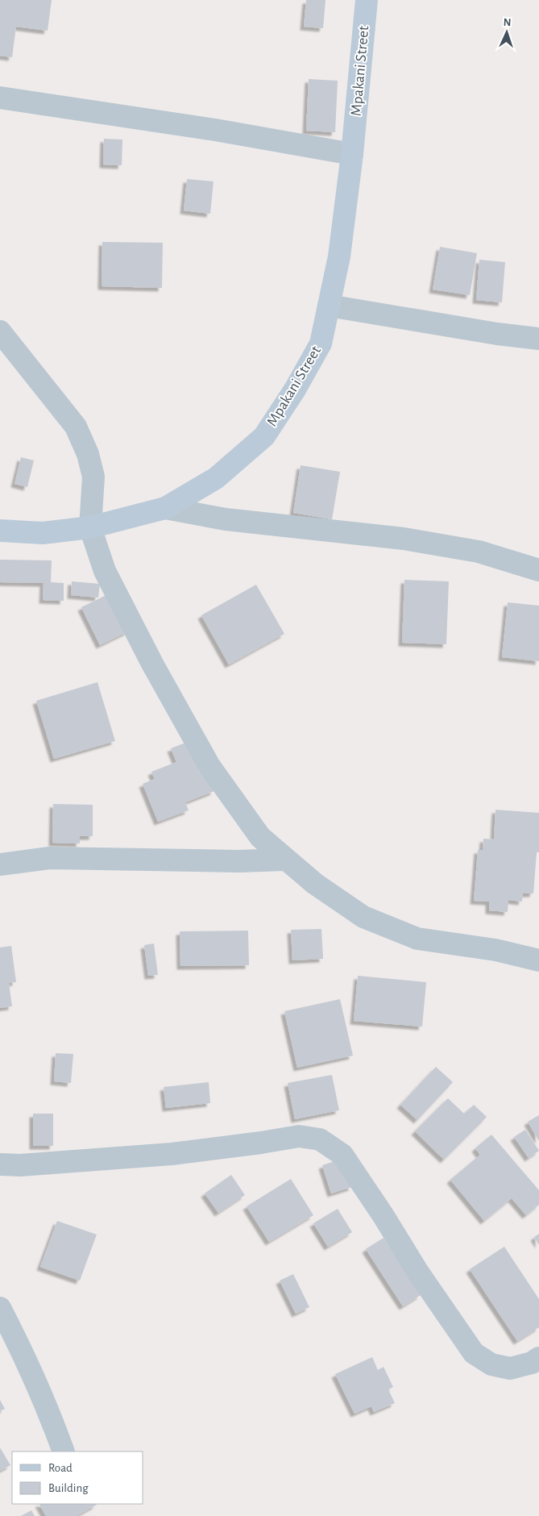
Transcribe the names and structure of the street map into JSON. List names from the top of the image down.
{
  "streets": {
    "street": ["Mpakani Street"]
  },
  "legend": ["Road", "Building"],
  "north": "top"
}
